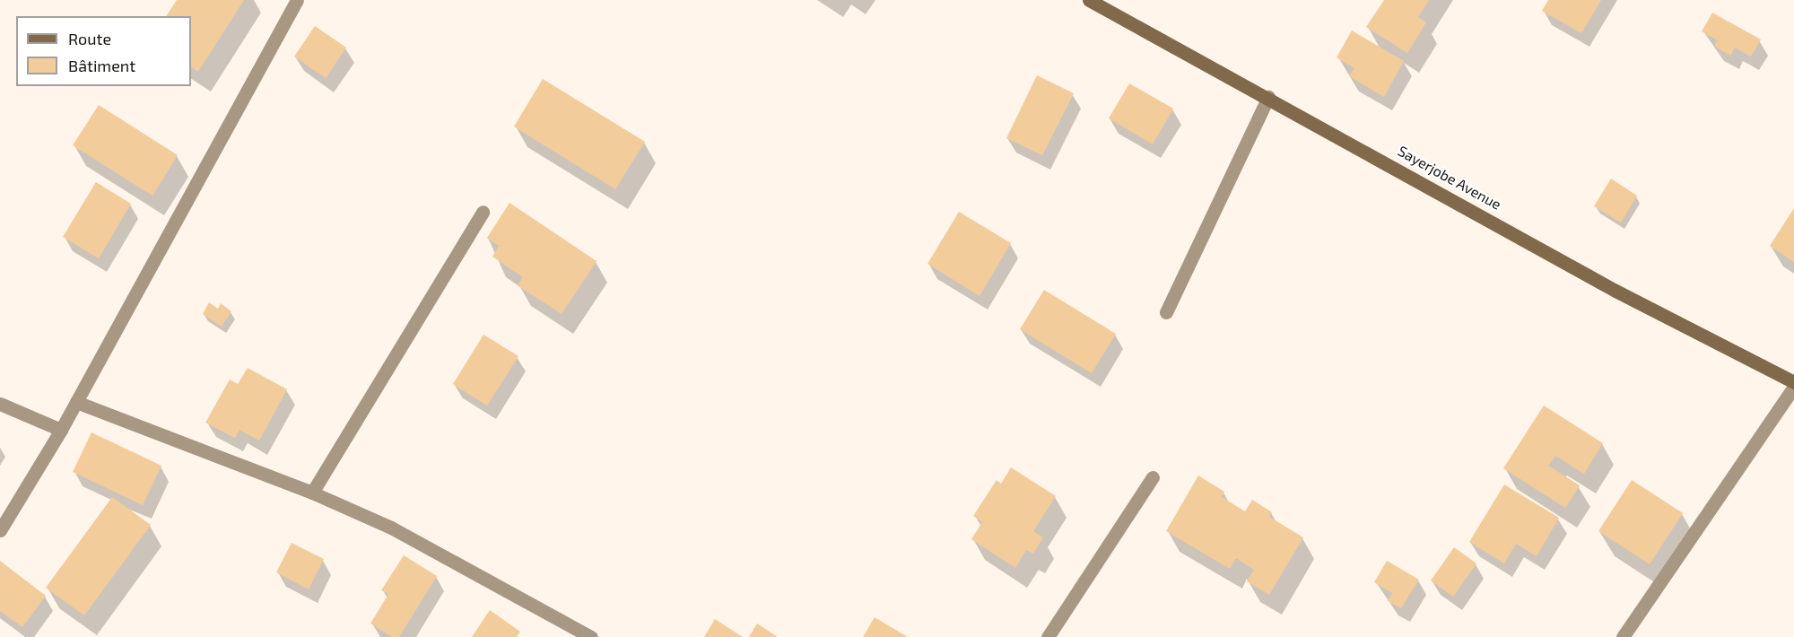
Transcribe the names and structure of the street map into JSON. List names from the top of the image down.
{
  "streets": {
    "street": ["Sayerjobe Avenue"]
  },
  "legend": ["Route", "Bâtiment"]
}
